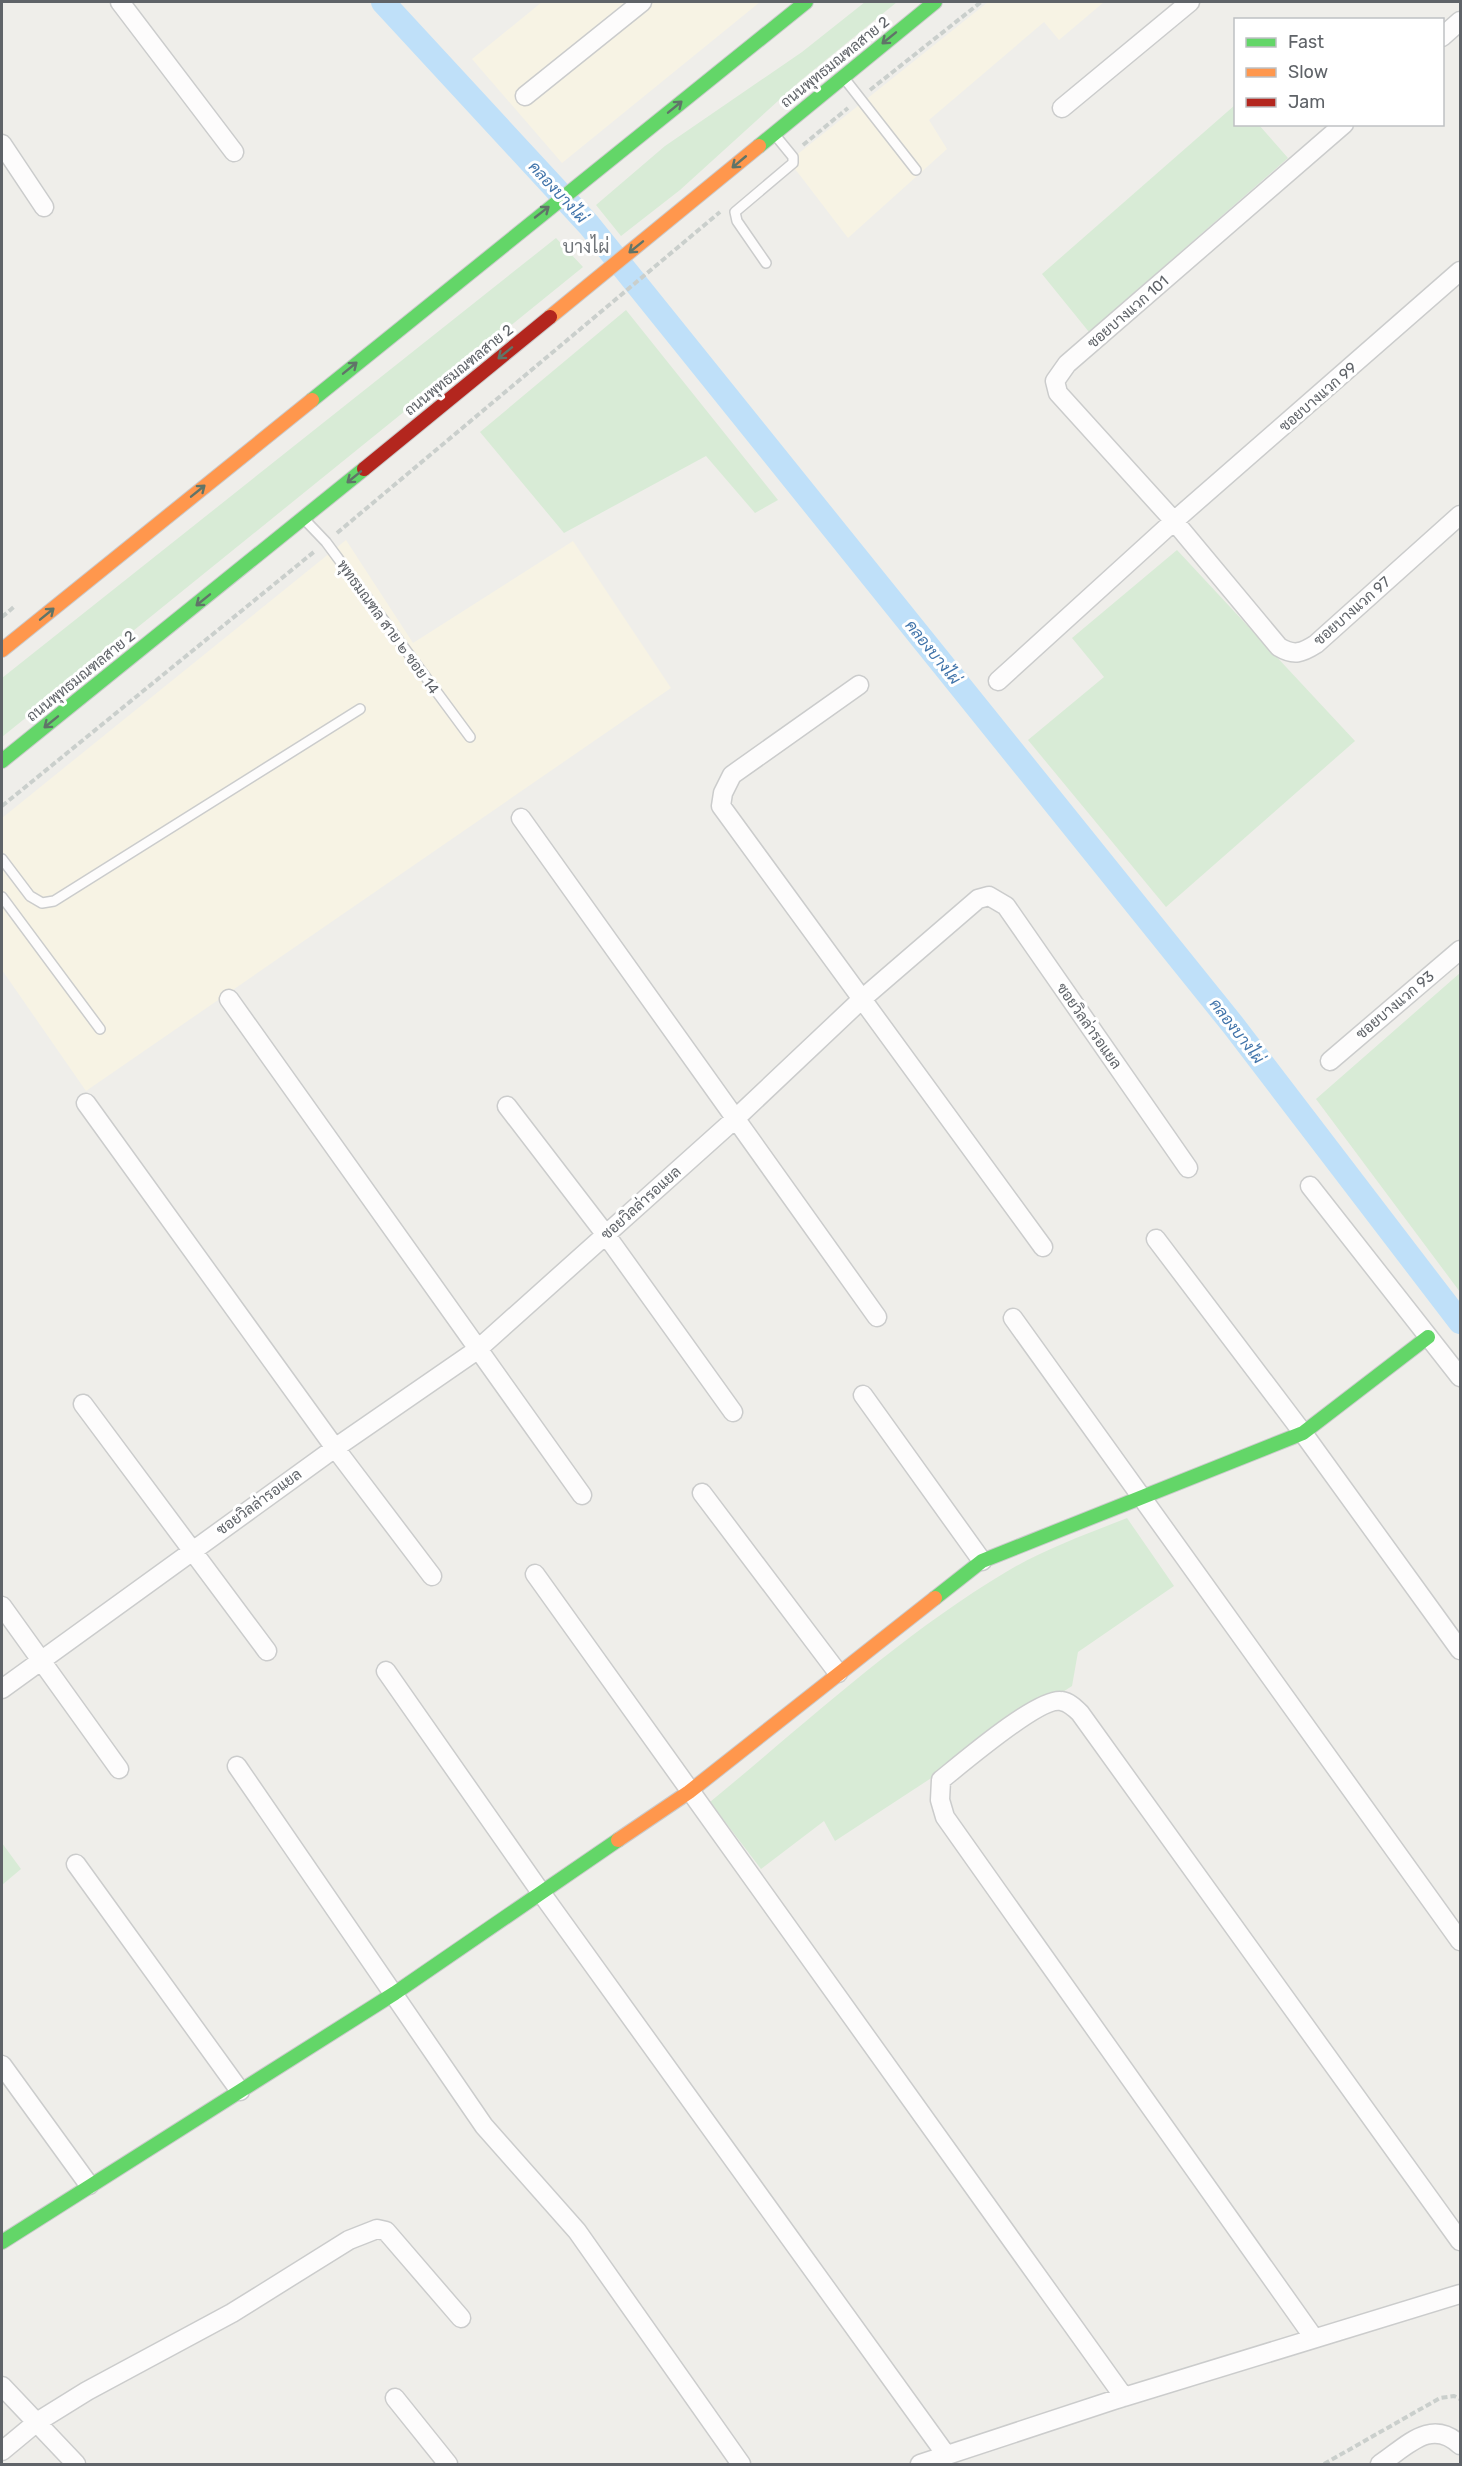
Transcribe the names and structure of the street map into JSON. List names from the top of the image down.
{
  "streets": {
    "main road": ["ถนนพุทธมณฑลสาย 2"],
    "street": [
      "ซอยบางแวก 101",
      "ซอยบางแวก 99",
      "ซอยบางแวก 97",
      "ซอยบางแวก 93",
      "ซอยวิลล่ารอแยล"
    ],
    "lane": ["พุทธมณฑล สาย ๒ ซอย 14"]
  },
  "crossings": [
    ["ถนนพุทธมณฑลสาย 2", "พุทธมณฑล สาย ๒ ซอย 14"],
    ["ซอยบางแวก 101", "ซอยบางแวก 99"],
    ["ซอยบางแวก 101", "ซอยบางแวก 97"],
    ["ซอยบางแวก 99", "ซอยบางแวก 97"]
  ],
  "districts": ["บางไผ่"],
  "water": ["คลองบางไผ่"],
  "legend": ["Fast", "Slow", "Jam"]
}
